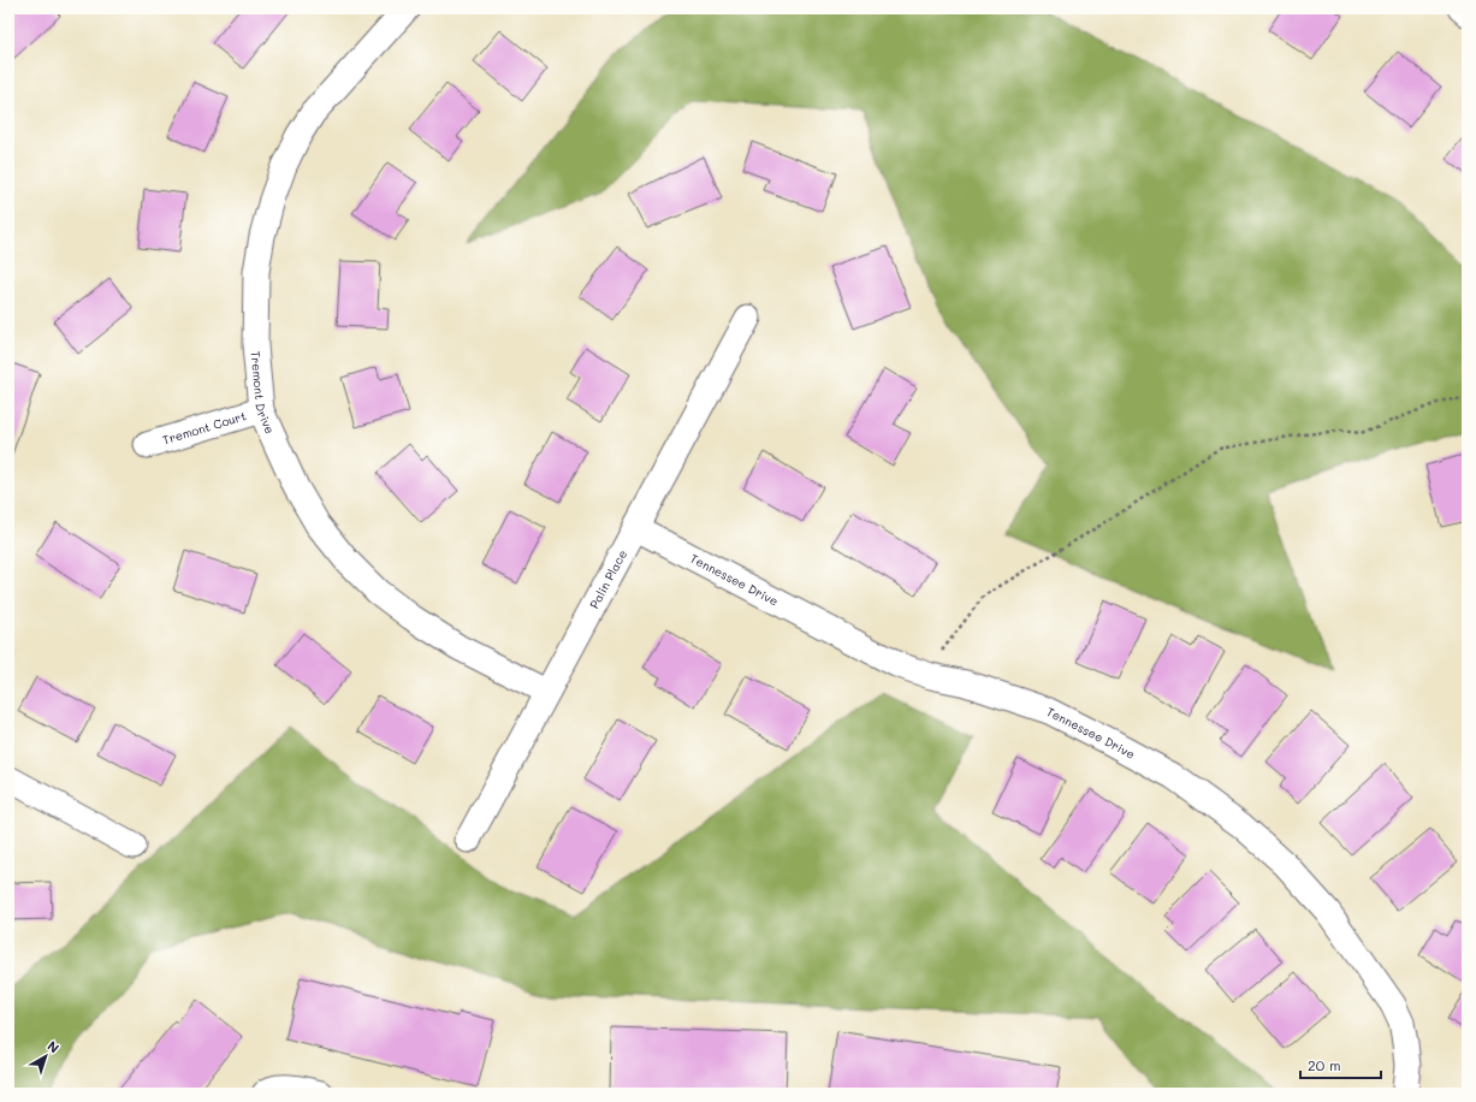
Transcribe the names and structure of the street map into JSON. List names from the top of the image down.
{
  "streets": {
    "street": [
      "Tremont Drive",
      "Tremont Court",
      "Palin Place",
      "Tennessee Drive"
    ]
  },
  "crossings": [
    ["Tremont Drive", "Tremont Court"],
    ["Tremont Drive", "Palin Place"],
    ["Palin Place", "Tennessee Drive"]
  ],
  "scale_bar": "20 m",
  "north": "top right"
}
